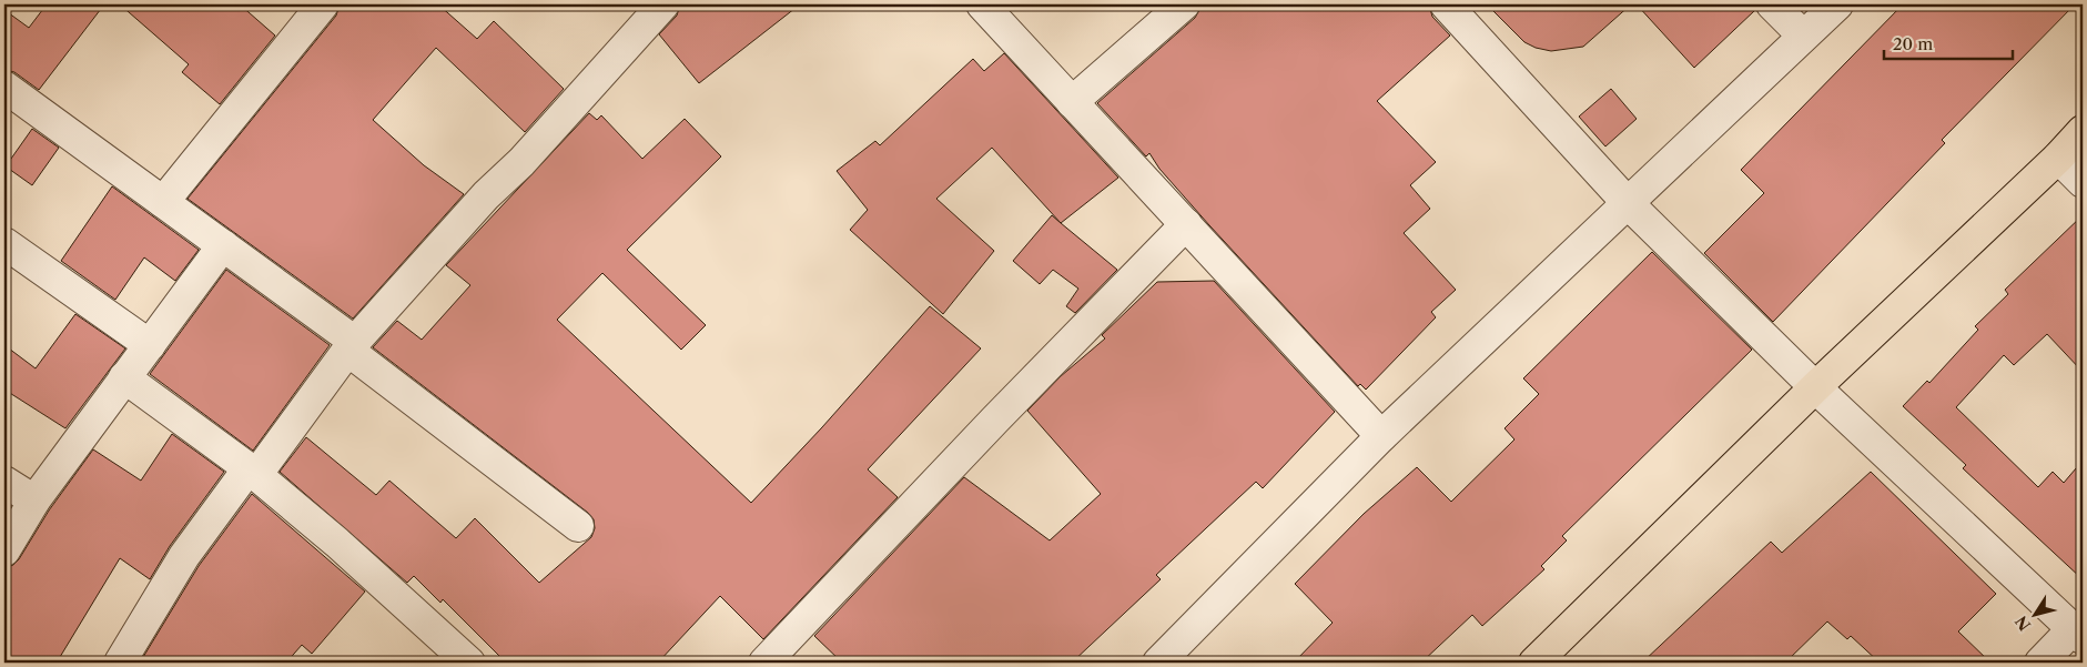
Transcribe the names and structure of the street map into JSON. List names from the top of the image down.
{
  "scale_bar": "20 m",
  "north": "bottom left"
}
